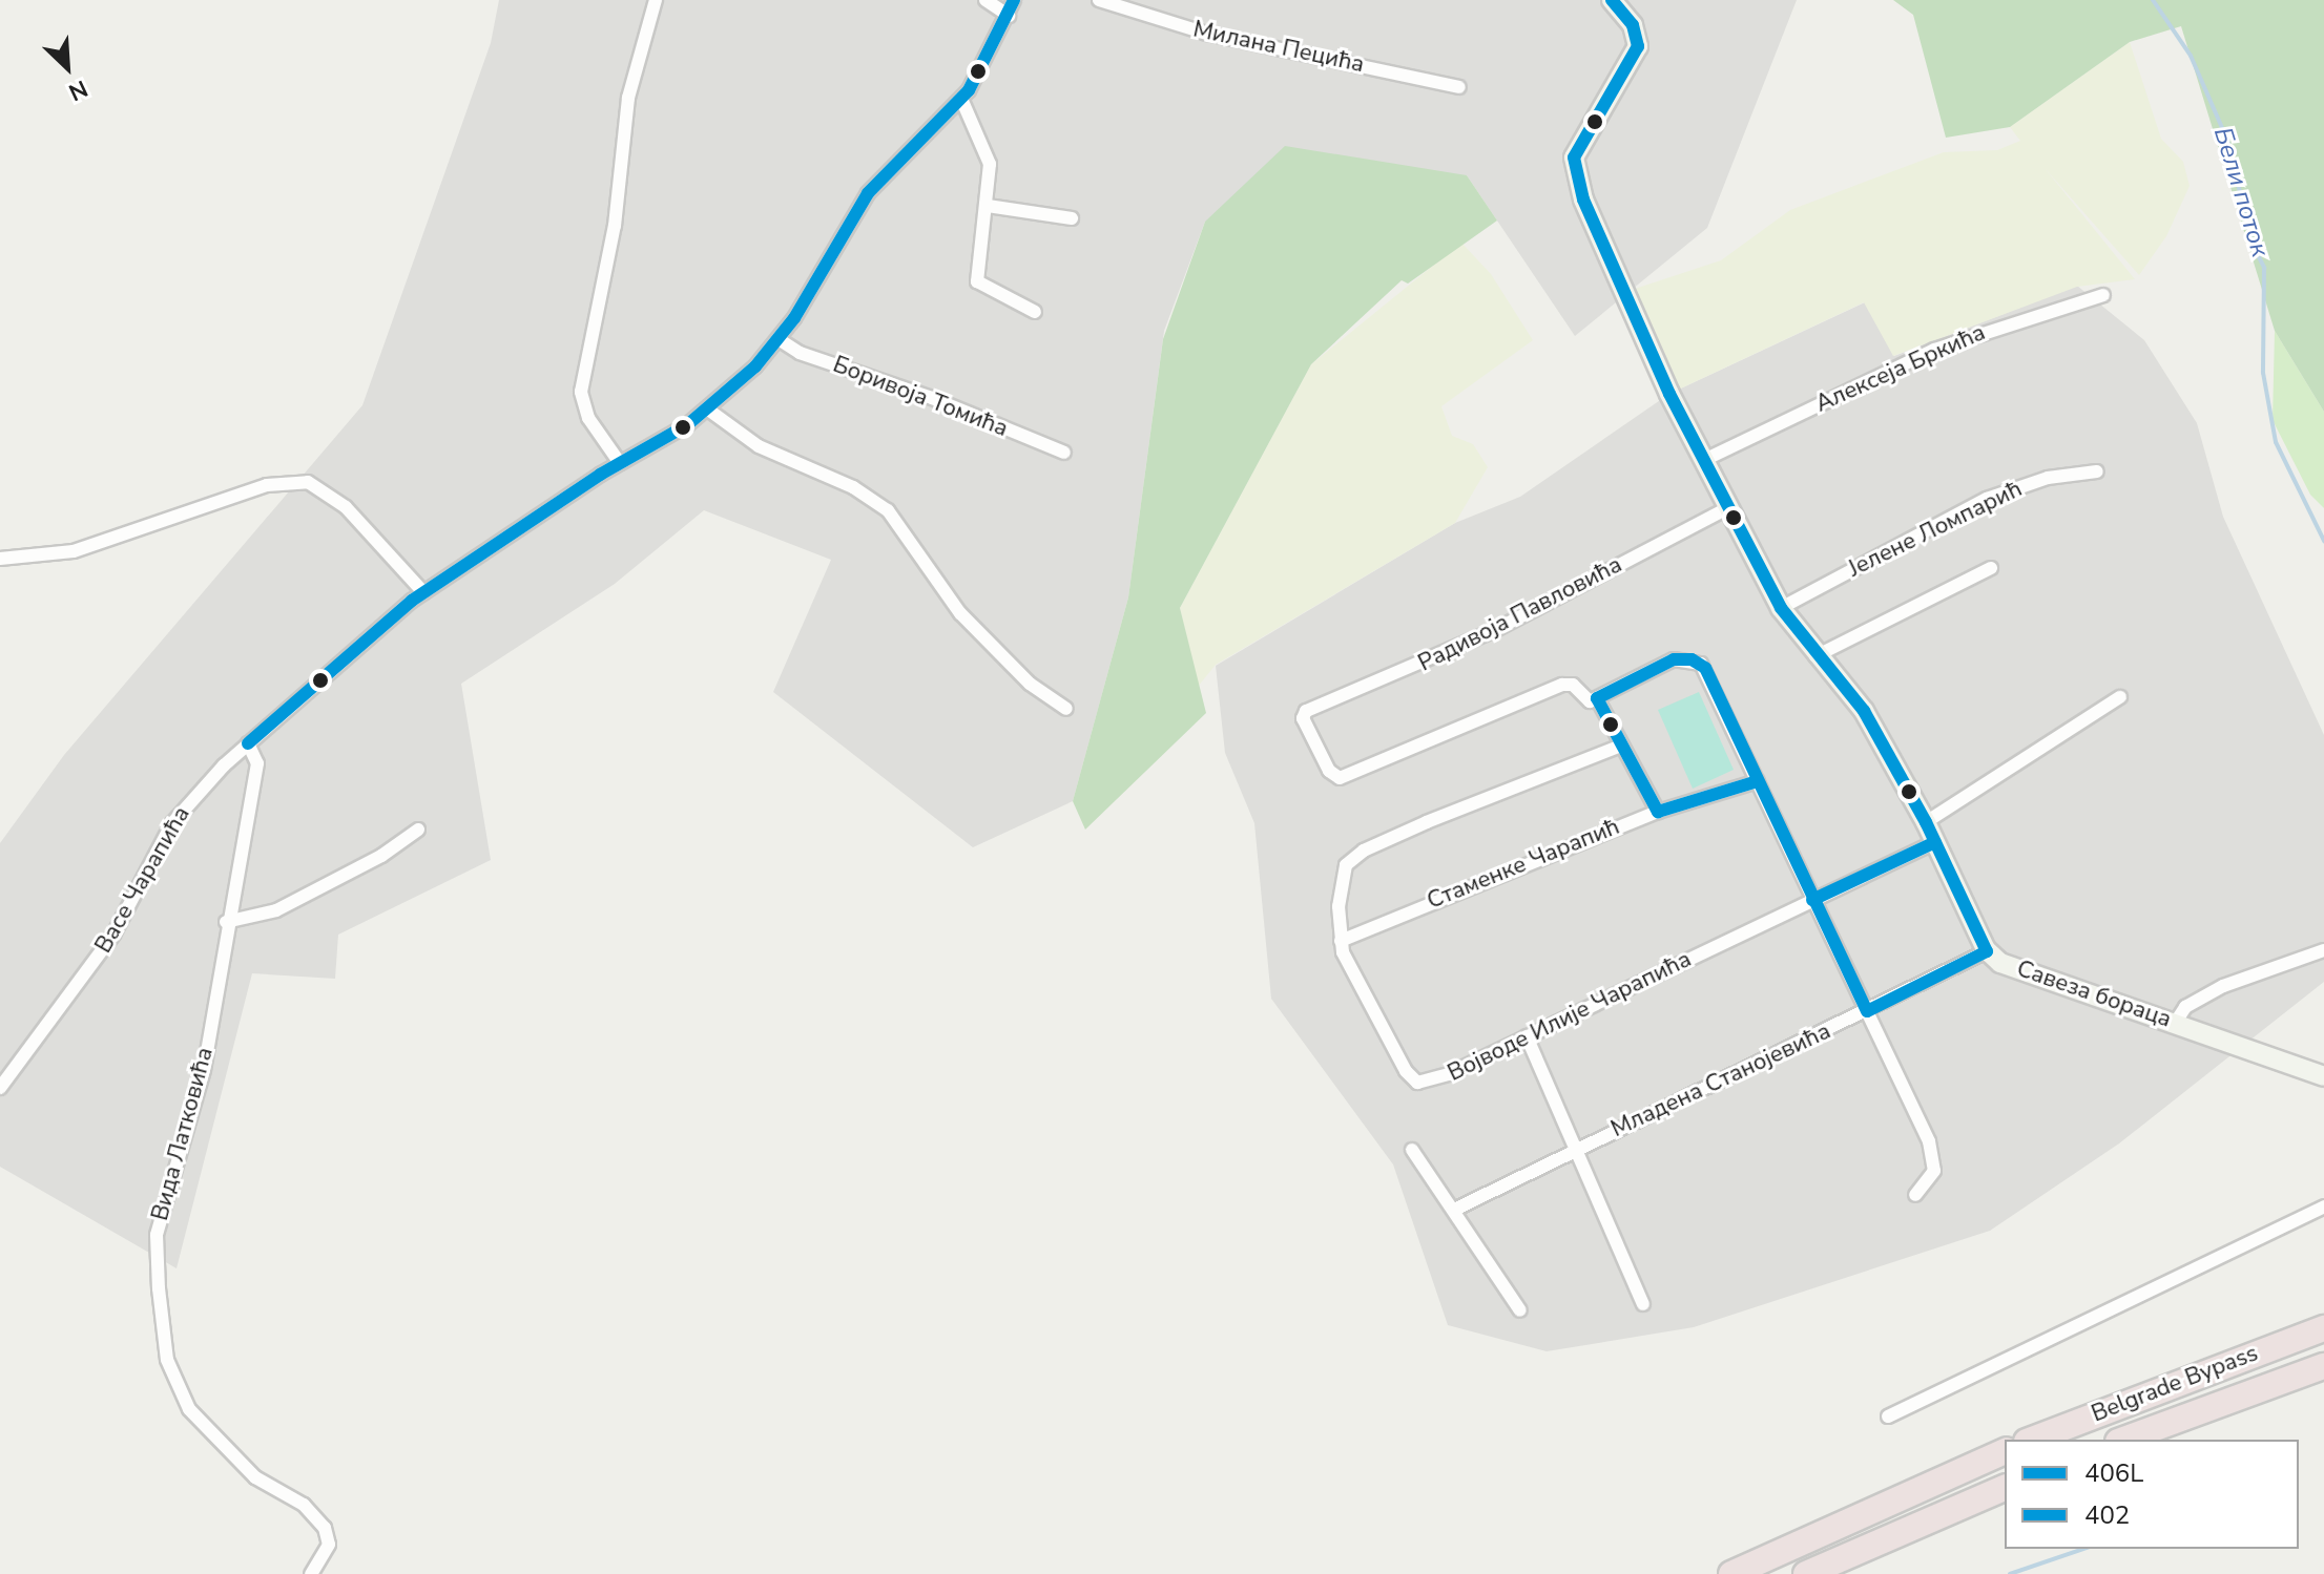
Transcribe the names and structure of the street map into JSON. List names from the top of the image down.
{
  "streets": {
    "highway": ["Belgrade Bypass"],
    "street": [
      "Милана Пецића",
      "Алексеја Бркића",
      "Боривоја Томића",
      "Јелене Ломпарић",
      "Радивоја Павловића",
      "Стаменке Чарапић",
      "Васе Чарапића",
      "Савеза бораца",
      "Војводе Илије Чарапића",
      "Младена Станојевића",
      "Вида Латковића"
    ]
  },
  "crossings": [
    ["Алексеја Бркића", "Савеза бораца"],
    ["Боривоја Томића", "Васе Чарапића"],
    ["Јелене Ломпарић", "Савеза бораца"],
    ["Радивоја Павловића", "Савеза бораца"],
    ["Стаменке Чарапић", "Војводе Илије Чарапића"],
    ["Васе Чарапића", "Вида Латковића"],
    ["Савеза бораца", "Војводе Илије Чарапића"],
    ["Савеза бораца", "Младена Станојевића"]
  ],
  "water": ["Бели поток"],
  "lines": ["transit line 406L", "transit line 402"],
  "legend": ["406L", "402"],
  "north": "bottom right"
}
